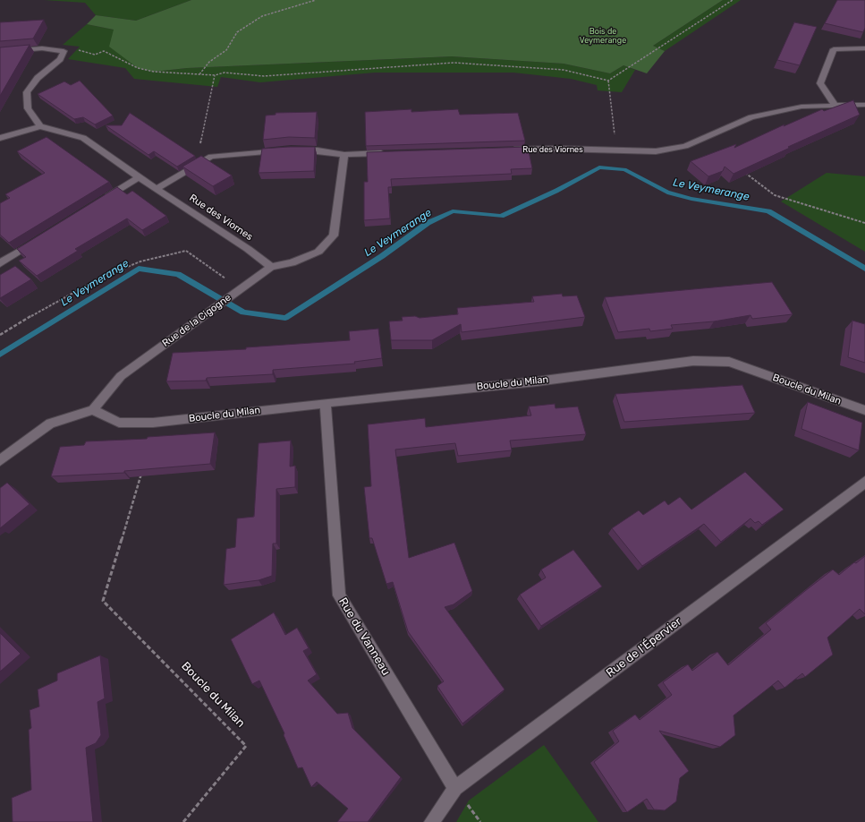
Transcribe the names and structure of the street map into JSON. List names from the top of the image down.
{
  "streets": {
    "street": [
      "Rue des Viornes",
      "Rue de la Cigogne",
      "Boucle du Milan",
      "Rue du Vanneau",
      "Rue de l'Épervier"
    ]
  },
  "crossings": [
    ["Rue des Viornes", "Rue de la Cigogne"],
    ["Rue de la Cigogne", "Boucle du Milan"],
    ["Boucle du Milan", "Rue du Vanneau"],
    ["Rue du Vanneau", "Rue de l'Épervier"]
  ],
  "water": ["Le Veymerange"],
  "parks": ["Bois de Veymerange"]
}
